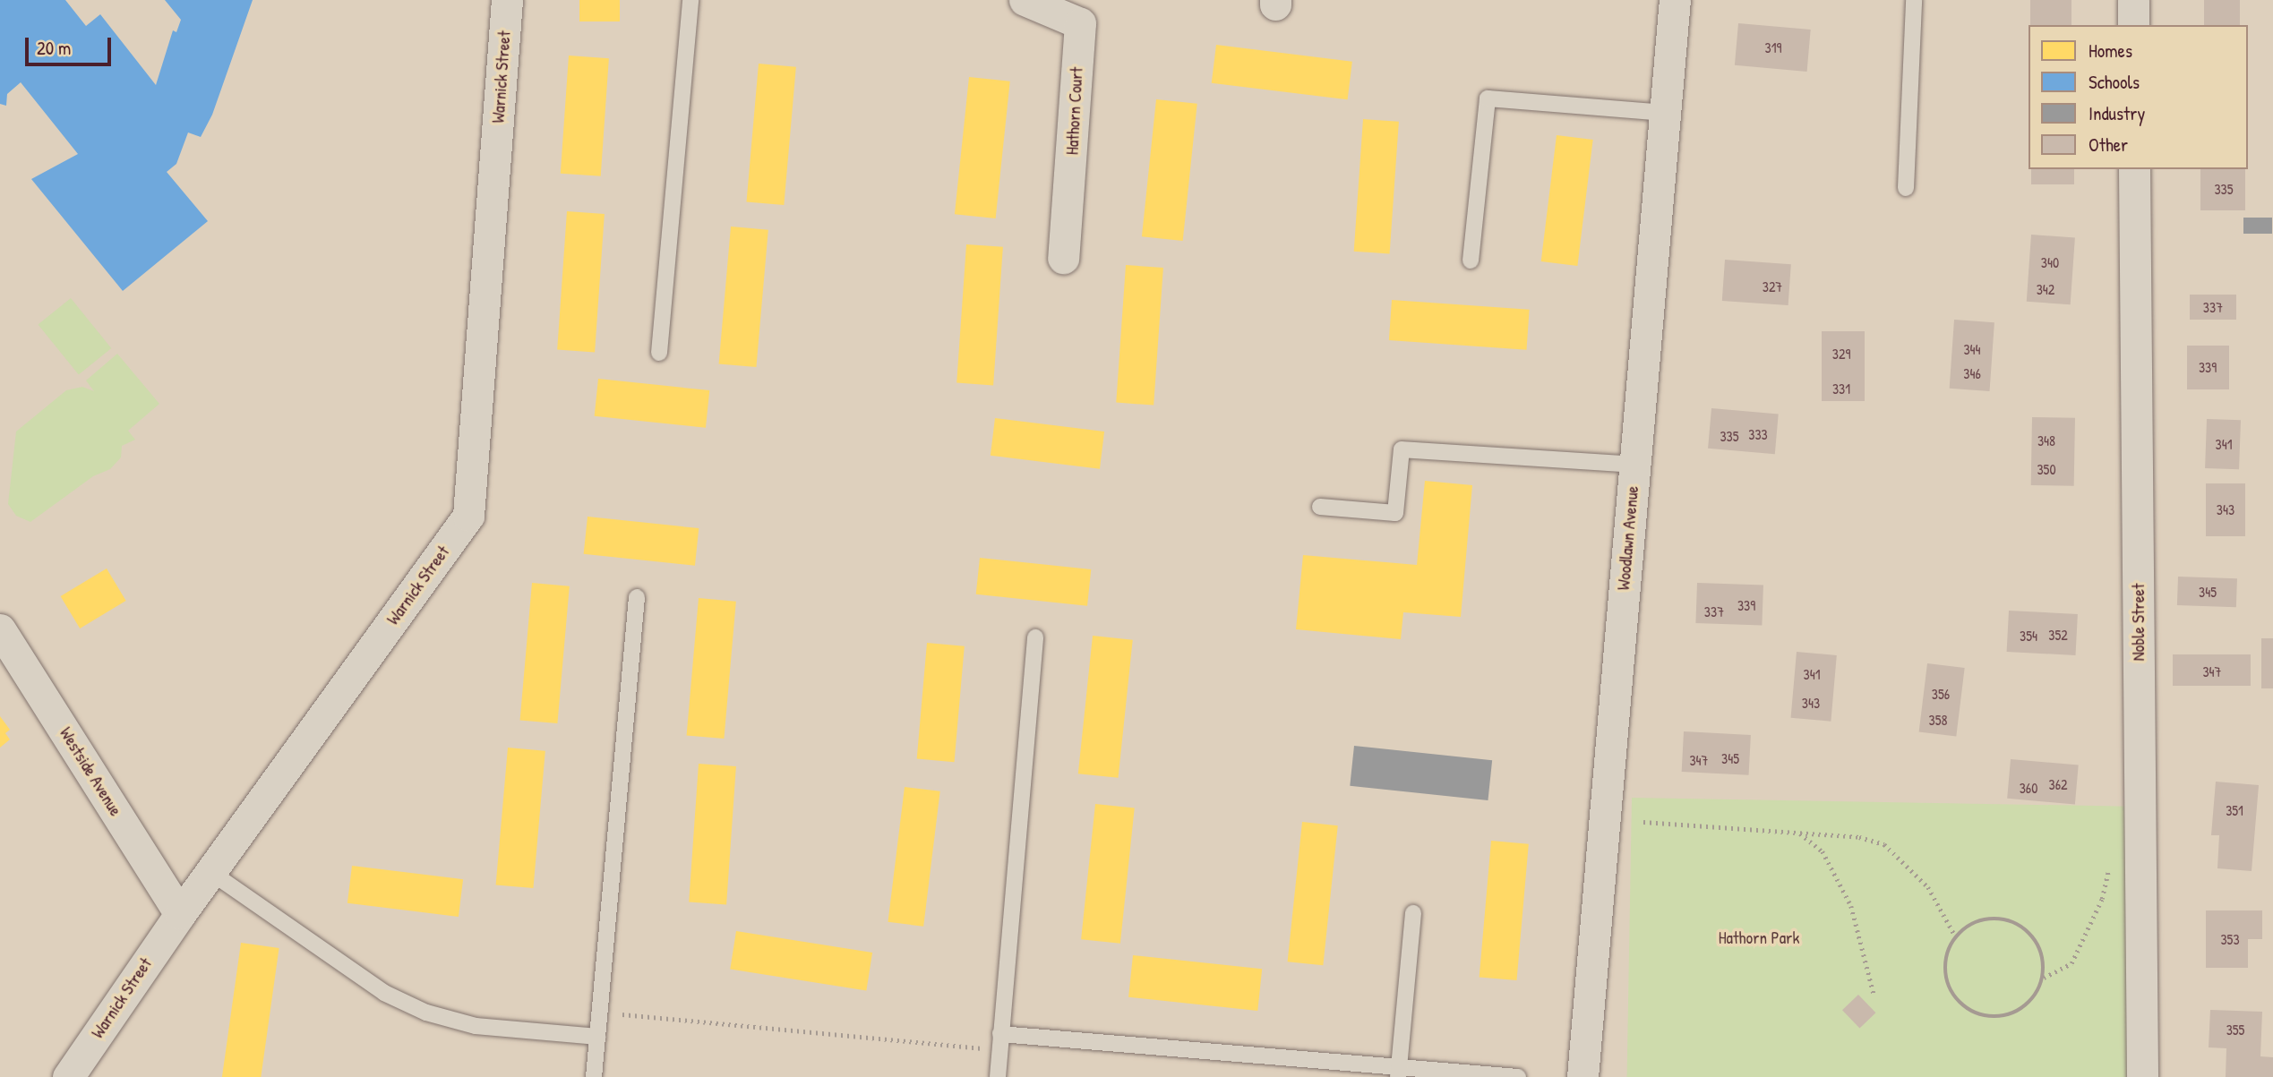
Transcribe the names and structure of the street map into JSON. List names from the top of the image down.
{
  "streets": {
    "street": [
      "Warnick Street",
      "Hathorn Court",
      "Woodlawn Avenue",
      "Noble Street",
      "Westside Avenue"
    ]
  },
  "crossings": [
    ["Warnick Street", "Westside Avenue"]
  ],
  "parks": ["Hathorn Park"],
  "house_numbers": [
    "319",
    "335",
    "340",
    "327",
    "342",
    "337",
    "344",
    "329",
    "339",
    "346",
    "331",
    "333",
    "335",
    "348",
    "341",
    "350",
    "343",
    "345",
    "339",
    "337",
    "352",
    "354",
    "347",
    "341",
    "356",
    "343",
    "358",
    "345",
    "347",
    "362",
    "360",
    "351",
    "353",
    "355"
  ],
  "legend": [
    "Homes",
    "Schools",
    "Industry",
    "Other"
  ],
  "scale_bar": "20 m"
}
